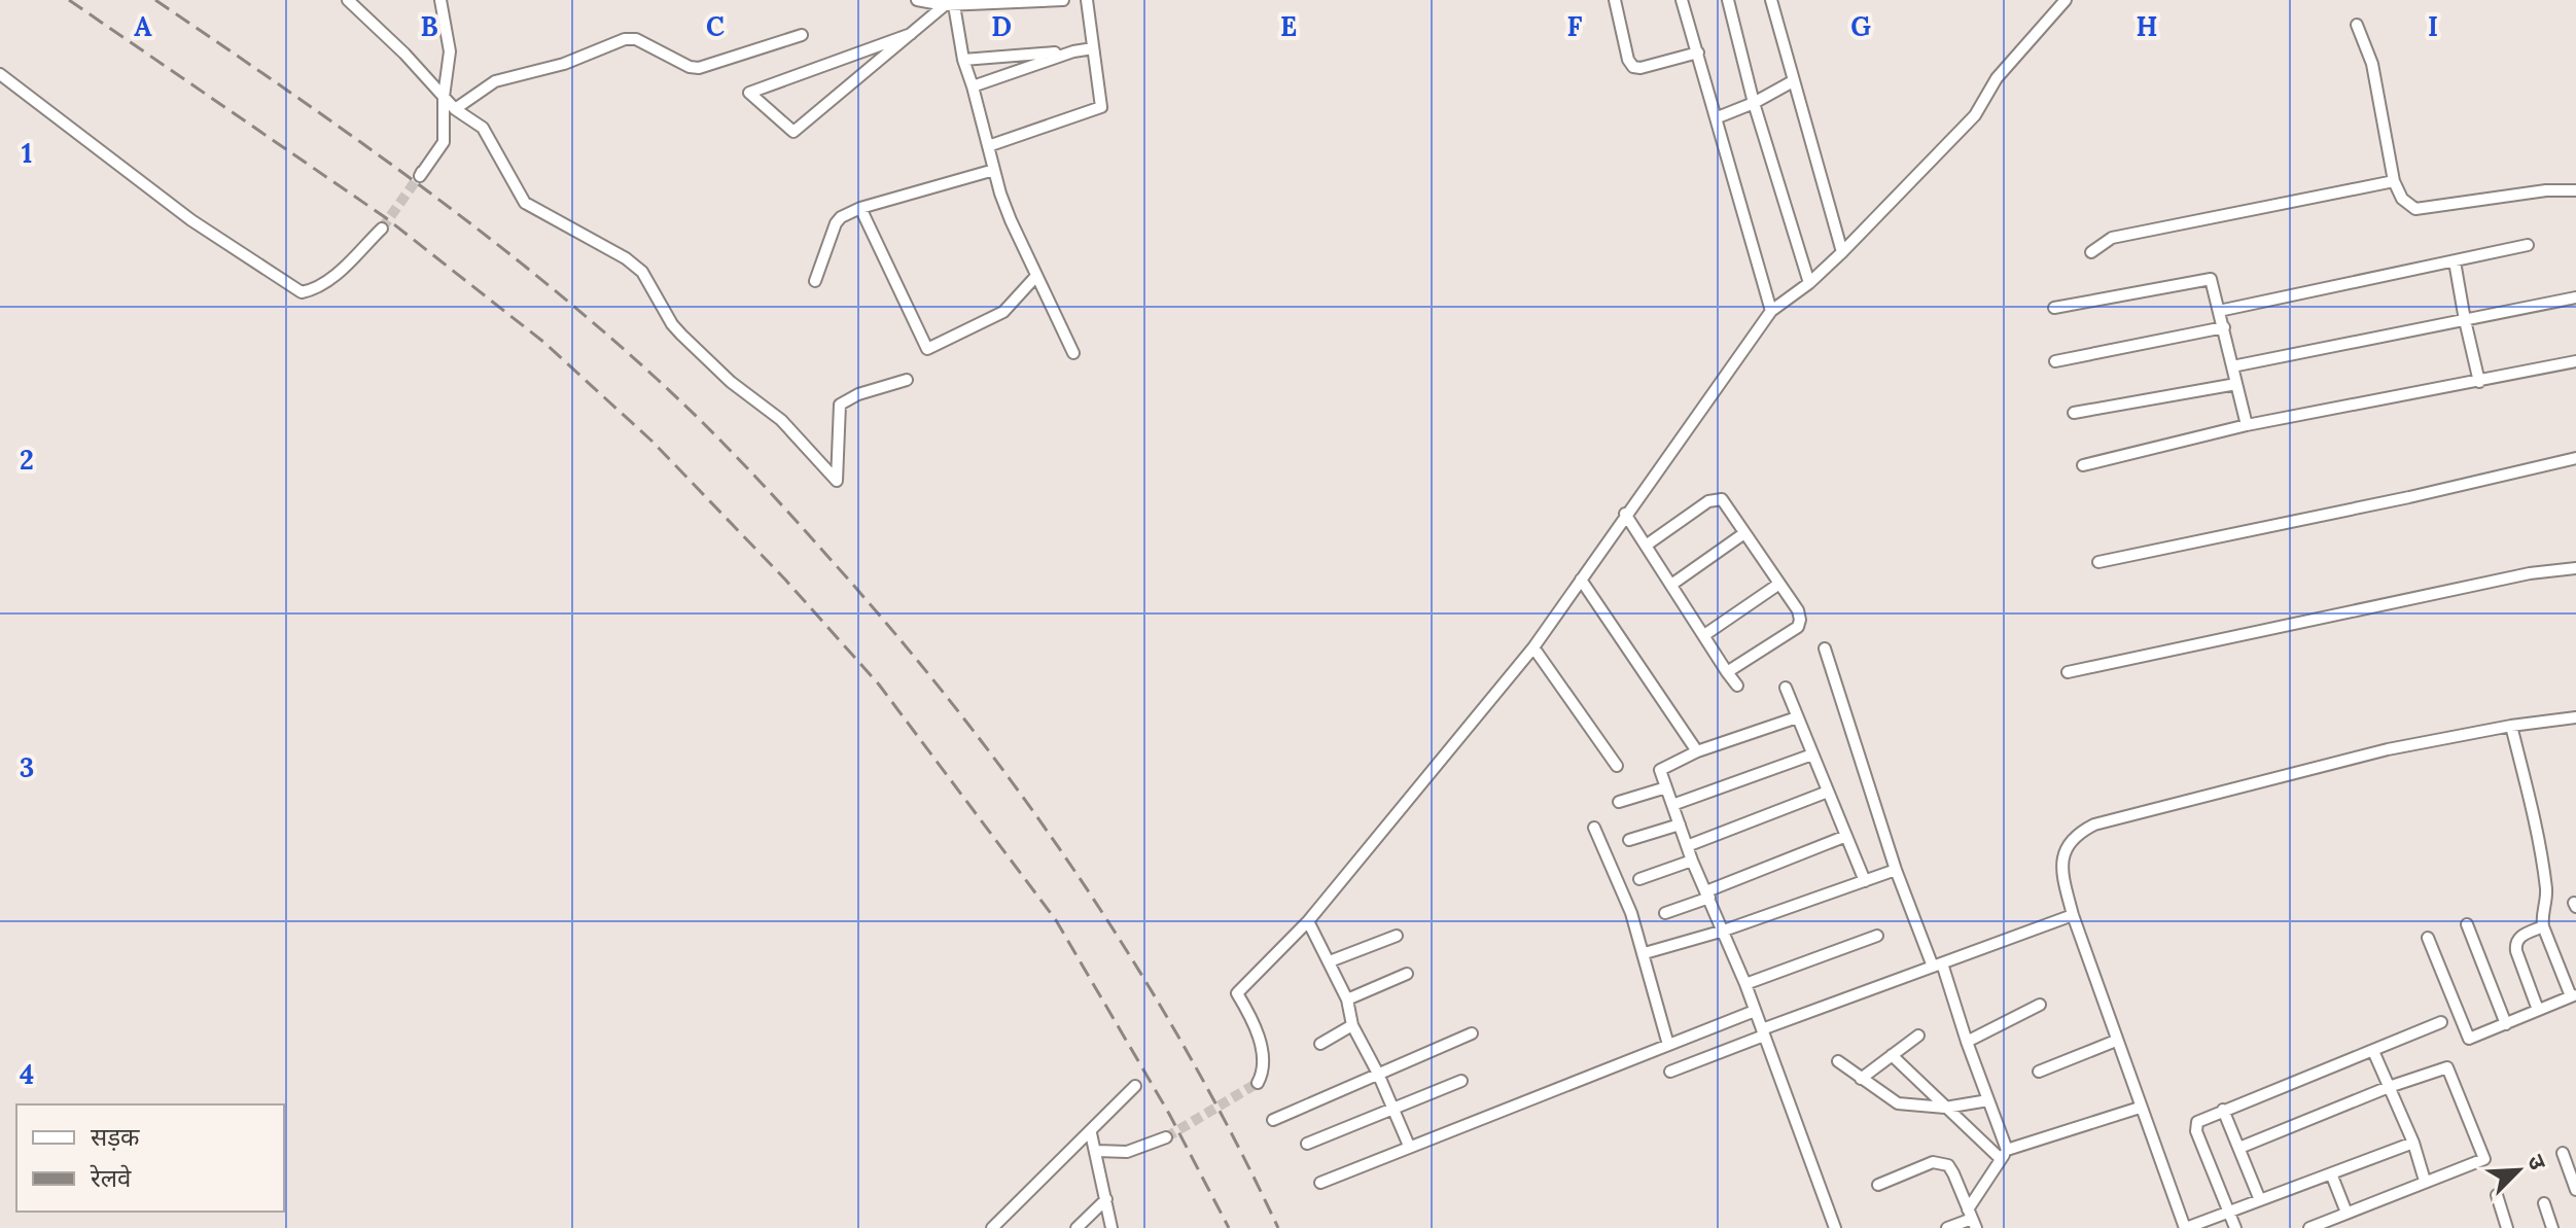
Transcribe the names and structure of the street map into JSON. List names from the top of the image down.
{
  "legend": ["सड़क", "रेलवे"],
  "north": "top right",
  "grid": {
    "columns": [
      "A",
      "B",
      "C",
      "D",
      "E",
      "F",
      "G",
      "H",
      "I"
    ],
    "rows": [
      "1",
      "2",
      "3",
      "4"
    ]
  }
}
